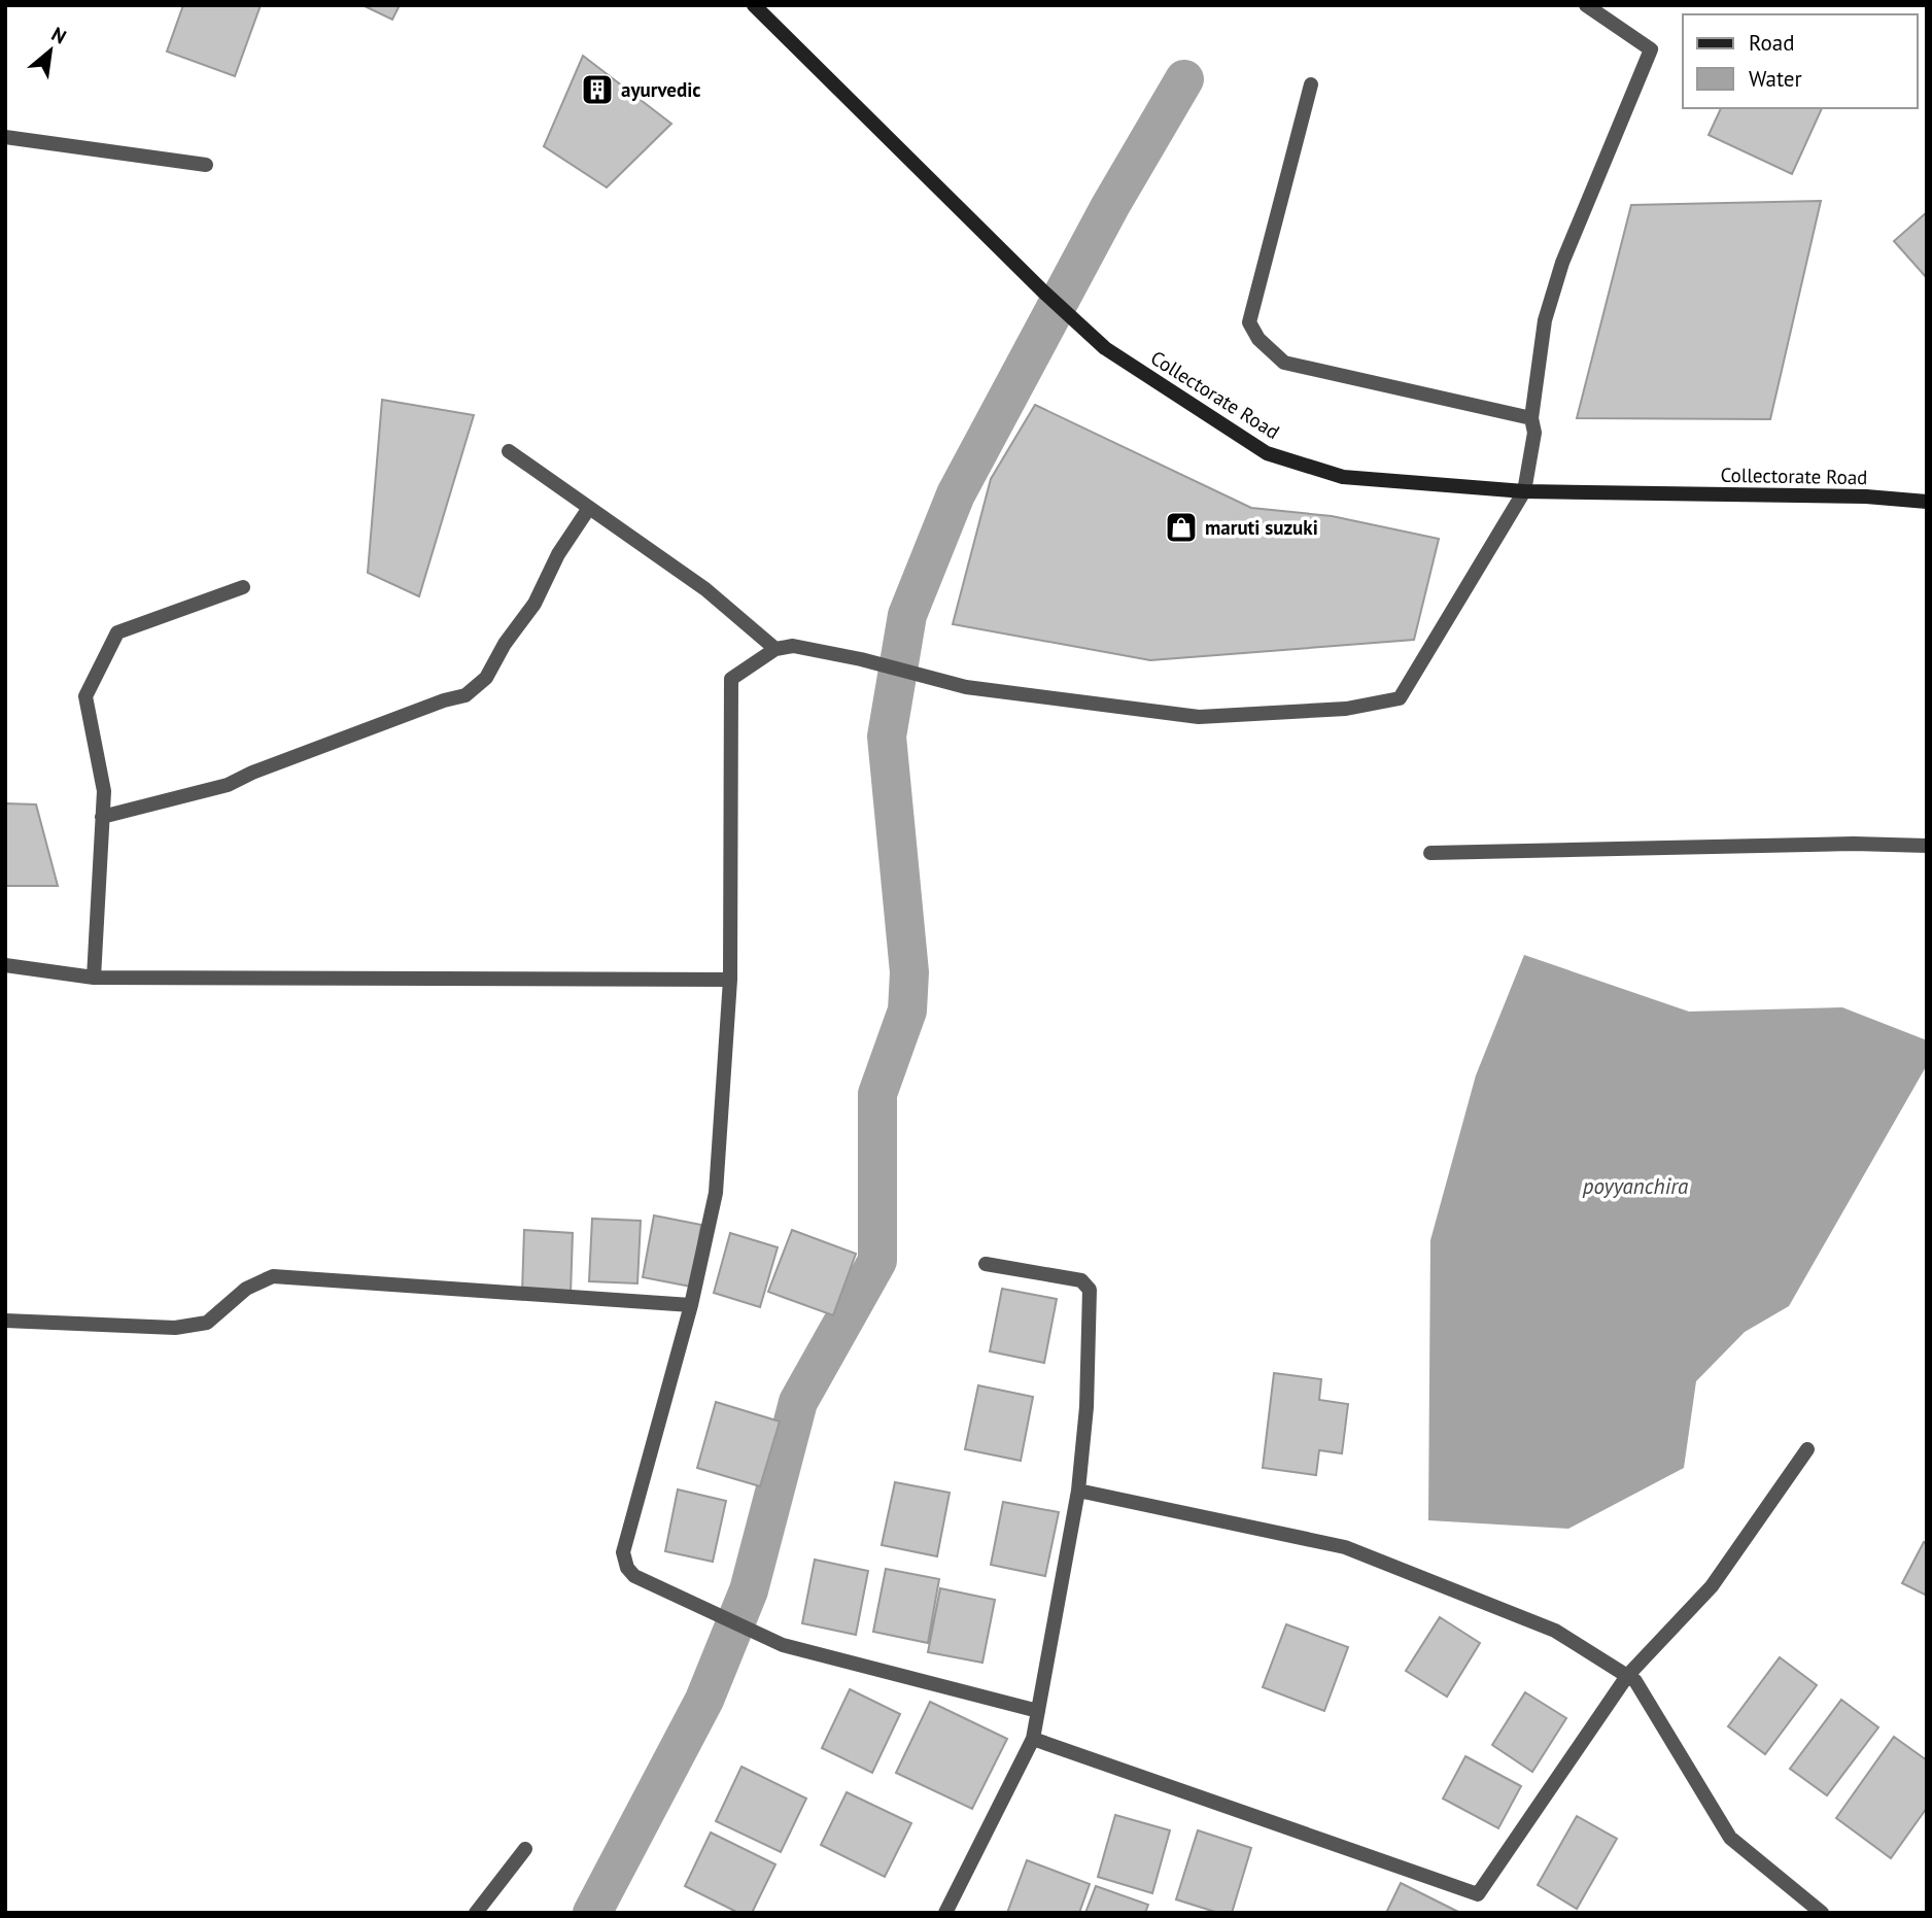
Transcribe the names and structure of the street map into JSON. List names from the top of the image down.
{
  "streets": {
    "main road": ["Collectorate Road"]
  },
  "water": ["poyyanchira"],
  "places": {
    "building": ["ayurvedic"],
    "shop": ["maruti suzuki"]
  },
  "legend": ["Road", "Water"],
  "north": "top right"
}
